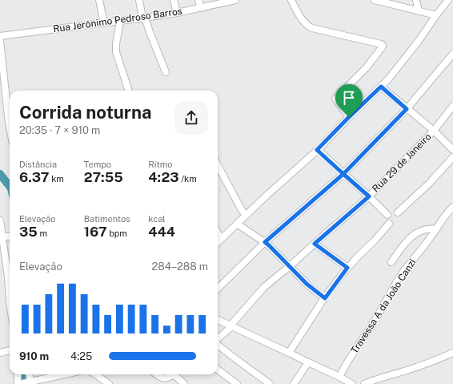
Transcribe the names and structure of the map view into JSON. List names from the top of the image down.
{
  "streets": {
    "street": ["Rua Jerônimo Pedroso Barros", "Rua 29 de Janeiro", "Travessa A da João Canzi"]
  },
  "page": {
    "heading": ["Corrida noturna", "20:35 · 7 × 910 m"],
    "stats": [
      ["Distância", "6.37 km"],
      ["Tempo", "27:55"],
      ["Ritmo", "4:23 /km"],
      ["Elevação", "35 m"],
      ["Batimentos", "167 bpm"],
      ["kcal", "444"]
    ],
    "chart": ["Elevação", "284–288 m"],
    "list": [
      {
        "name": "910 m",
        "note": "4:25"
      }
    ]
  }
}
